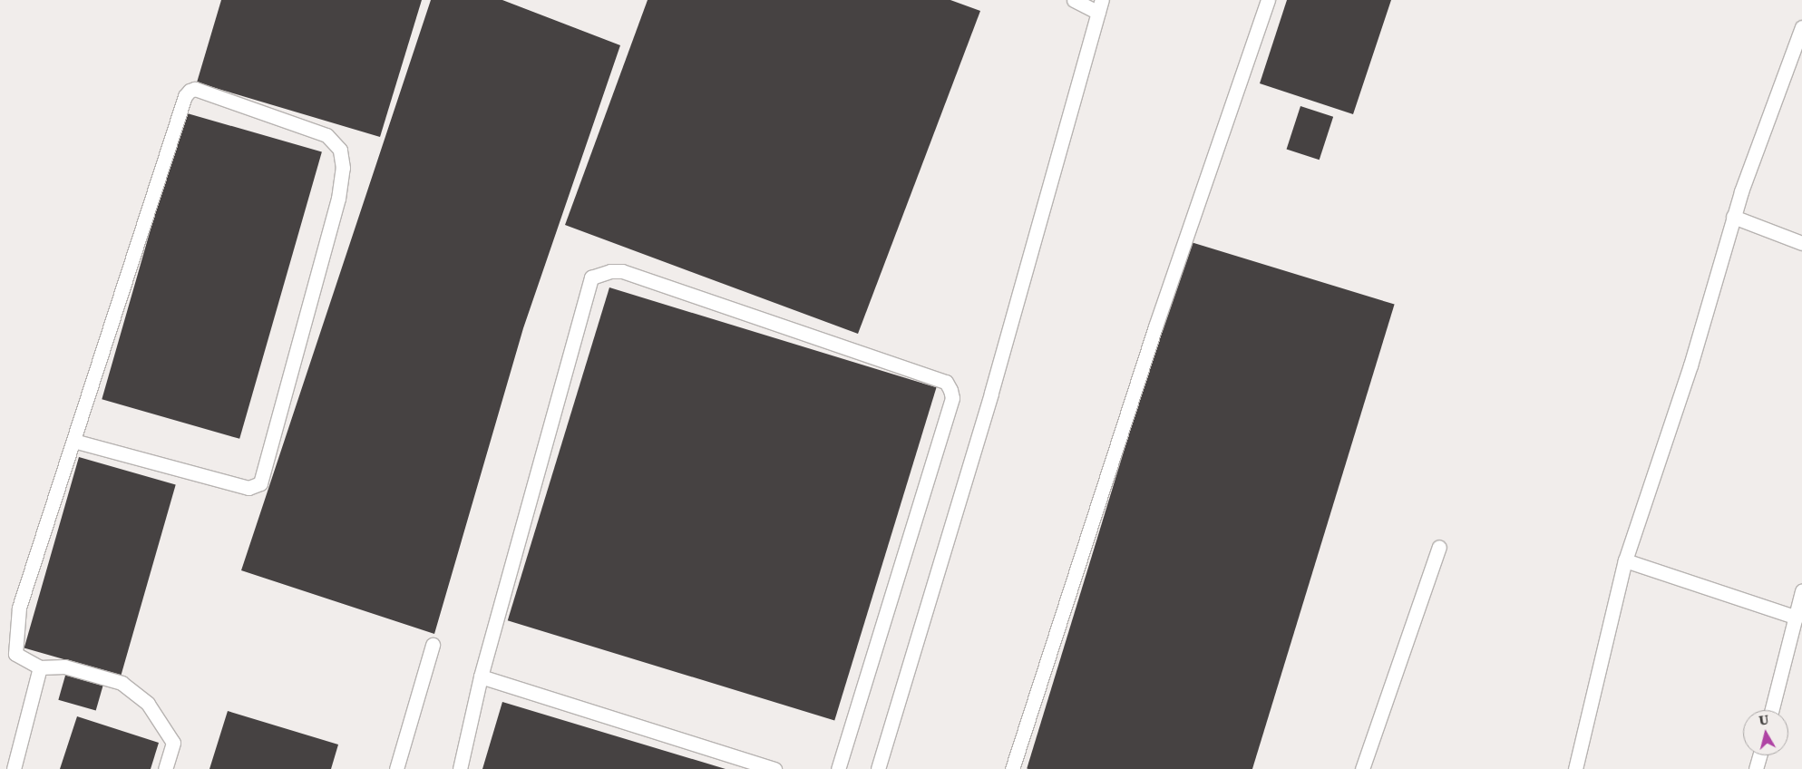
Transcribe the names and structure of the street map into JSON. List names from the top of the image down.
{
  "north": "top"
}
